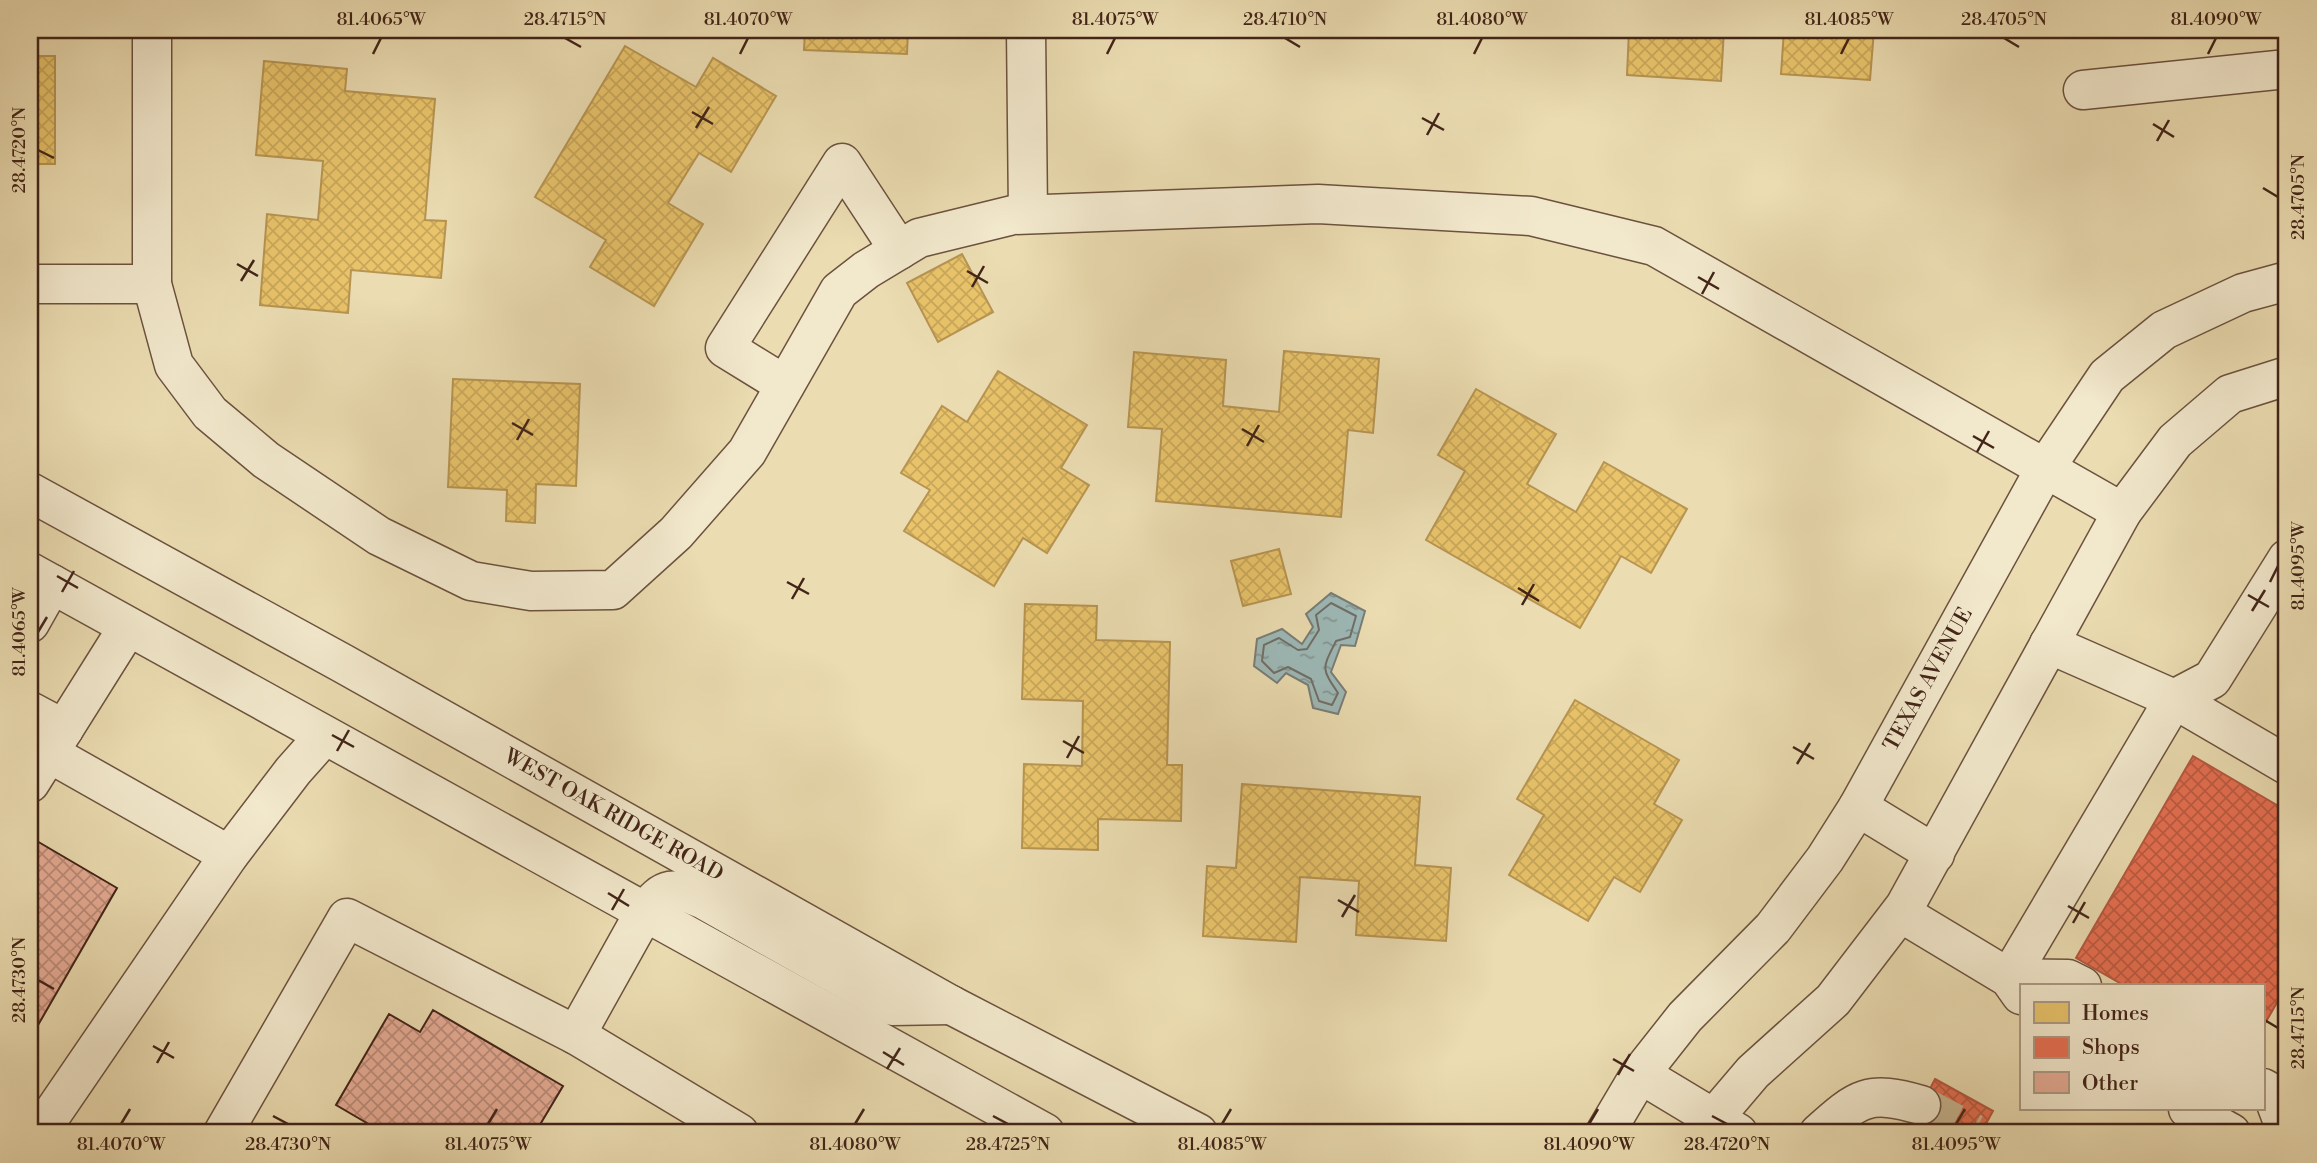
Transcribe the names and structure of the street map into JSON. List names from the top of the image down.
{
  "streets": {
    "street": ["TEXAS AVENUE", "WEST OAK RIDGE ROAD"]
  },
  "legend": ["Homes", "Shops", "Other"],
  "coordinates": [
    "81.4065°W",
    "28.4715°N",
    "81.4070°W",
    "81.4075°W",
    "28.4710°N",
    "81.4080°W",
    "81.4085°W",
    "28.4705°N",
    "81.4090°W",
    "28.4720°N",
    "81.4095°W",
    "28.4730°N",
    "28.4725°N"
  ]
}
